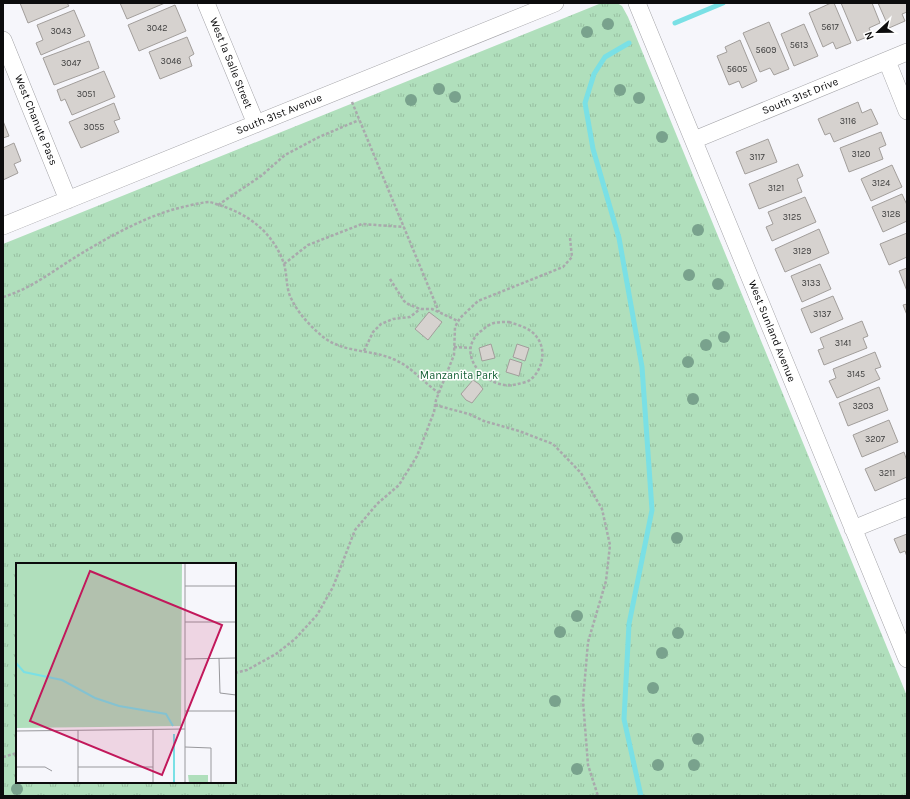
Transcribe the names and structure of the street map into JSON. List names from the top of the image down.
{
  "streets": {
    "street": [
      "West la Salle Street",
      "South 31st Drive",
      "South 31st Avenue",
      "West Chanute Pass",
      "West Sunland Avenue"
    ]
  },
  "crossings": [
    ["West la Salle Street", "South 31st Avenue"],
    ["South 31st Drive", "West Sunland Avenue"],
    ["South 31st Avenue", "West Chanute Pass"]
  ],
  "parks": ["Manzanita Park"],
  "house_numbers": [
    "5617",
    "3042",
    "3043",
    "5613",
    "5609",
    "3046",
    "3047",
    "5605",
    "3051",
    "3116",
    "3055",
    "3120",
    "3117",
    "3124",
    "3121",
    "3128",
    "3125",
    "3129",
    "3133",
    "3137",
    "3141",
    "3145",
    "3203",
    "3207",
    "3211"
  ],
  "north": "left"
}
